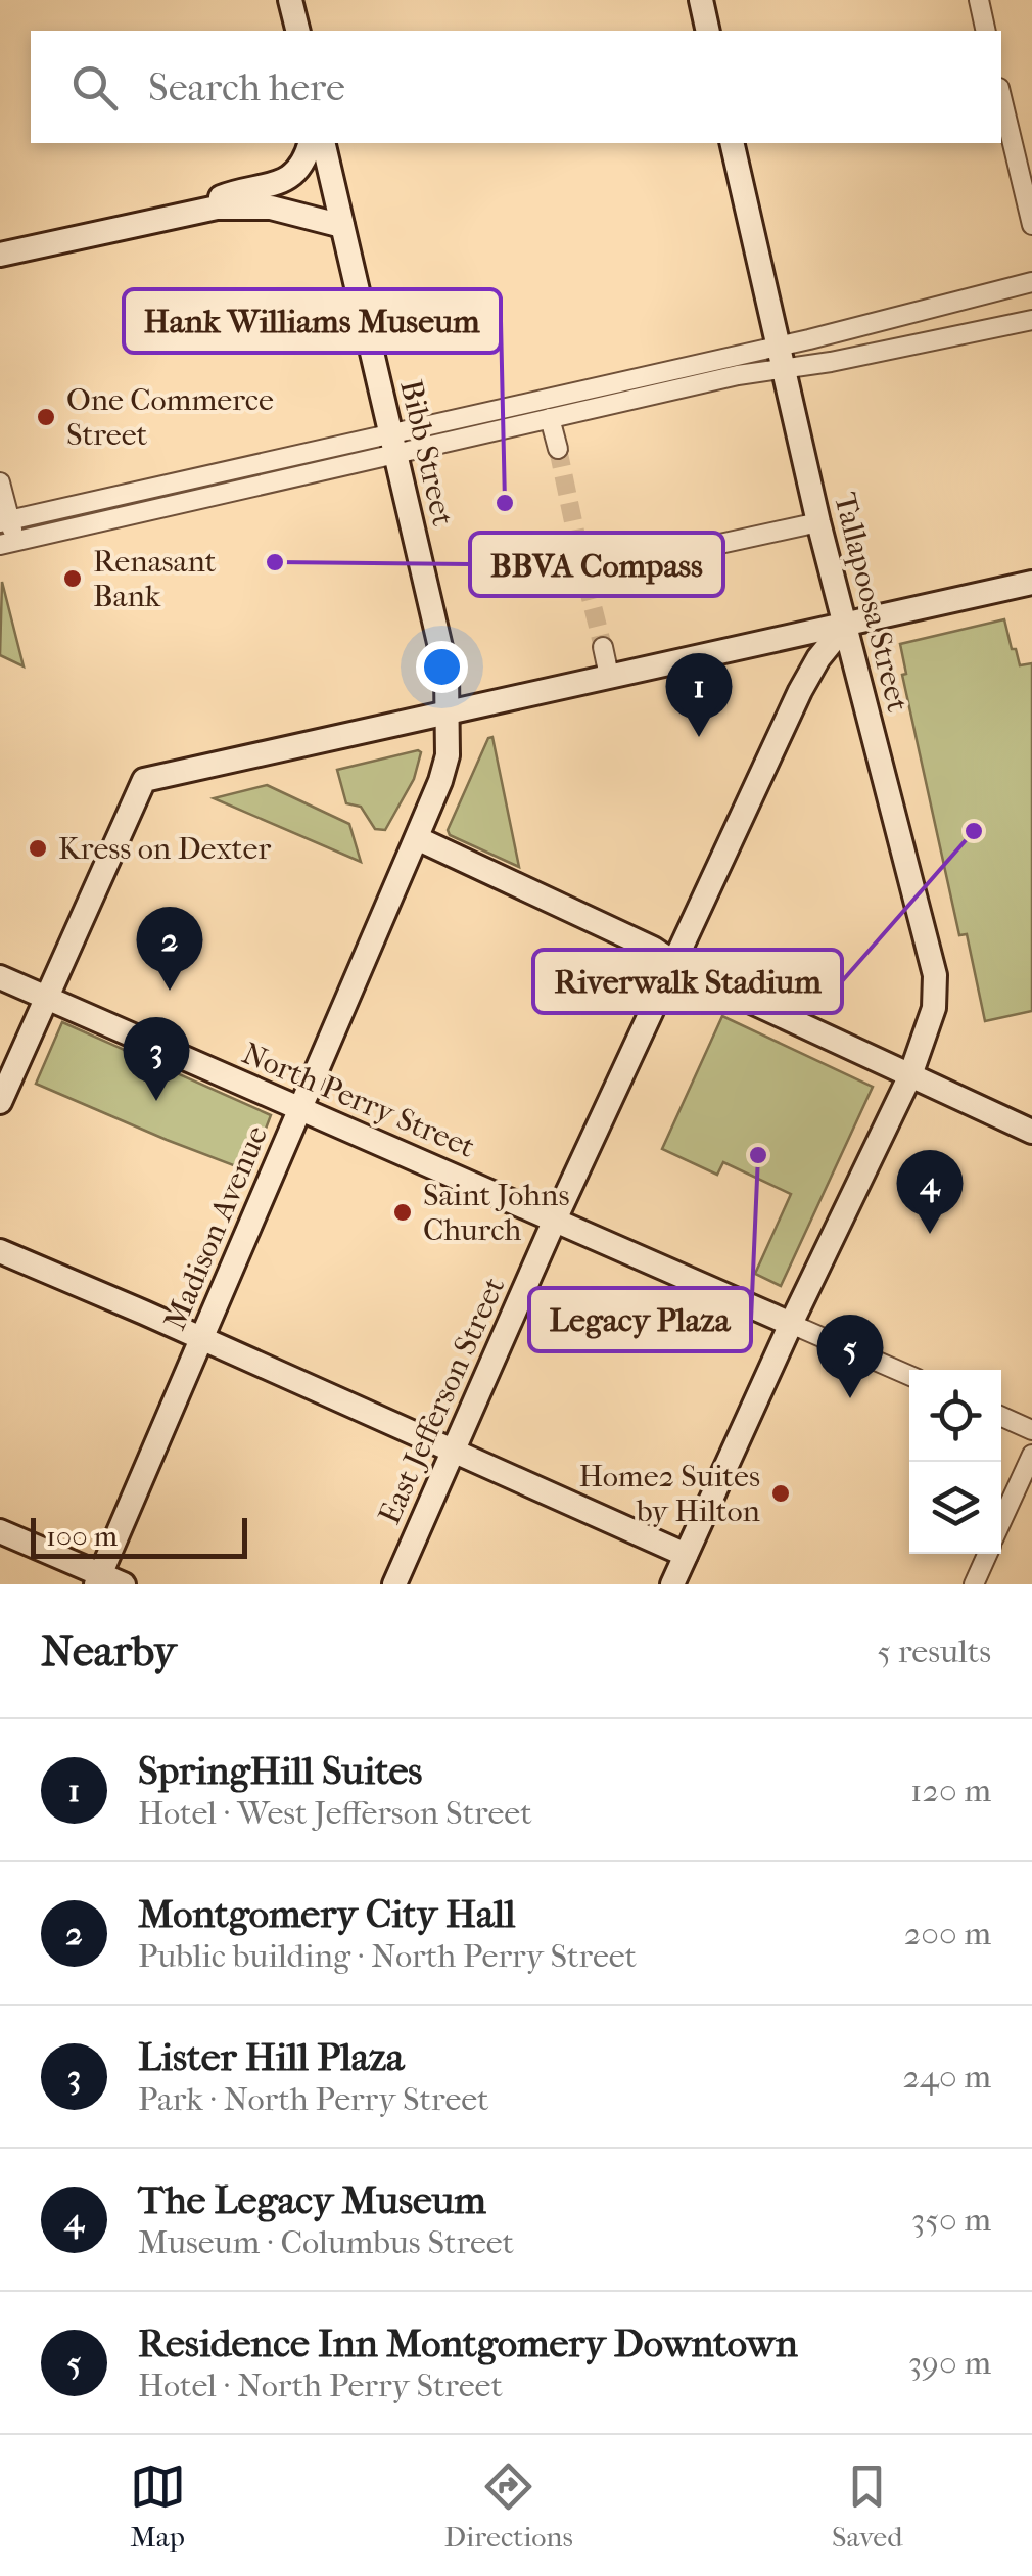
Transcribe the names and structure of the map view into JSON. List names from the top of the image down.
{
  "streets": {
    "main road": [
      "Bibb Street",
      "Tallapoosa Street",
      "North Perry Street",
      "Madison Avenue",
      "East Jefferson Street"
    ]
  },
  "crossings": [
    ["Bibb Street", "Madison Avenue"],
    ["Tallapoosa Street", "North Perry Street"],
    ["Tallapoosa Street", "East Jefferson Street"],
    ["North Perry Street", "Madison Avenue"],
    ["North Perry Street", "East Jefferson Street"]
  ],
  "places": [
    "One Commerce Street",
    "Hank Williams Museum",
    "BBVA Compass",
    "Renasant Bank",
    "Riverwalk Stadium",
    "Kress on Dexter",
    "Legacy Plaza",
    "Saint Johns Church",
    "Home2 Suites by Hilton"
  ],
  "scale_bar": "100 m",
  "page": {
    "search": "Search here",
    "pins": [
      "1",
      "2",
      "3",
      "4",
      "5"
    ],
    "scale": "100 m",
    "heading": ["Nearby", "5 results"],
    "list": [
      {
        "mark": "1",
        "name": "SpringHill Suites",
        "note": "Hotel · West Jefferson Street",
        "value": "120 m"
      },
      {
        "mark": "2",
        "name": "Montgomery City Hall",
        "note": "Public building · North Perry Street",
        "value": "200 m"
      },
      {
        "mark": "3",
        "name": "Lister Hill Plaza",
        "note": "Park · North Perry Street",
        "value": "240 m"
      },
      {
        "mark": "4",
        "name": "The Legacy Museum",
        "note": "Museum · Columbus Street",
        "value": "350 m"
      },
      {
        "mark": "5",
        "name": "Residence Inn Montgomery Downtown",
        "note": "Hotel · North Perry Street",
        "value": "390 m"
      }
    ],
    "nav": ["Map", "Directions", "Saved"]
  }
}
